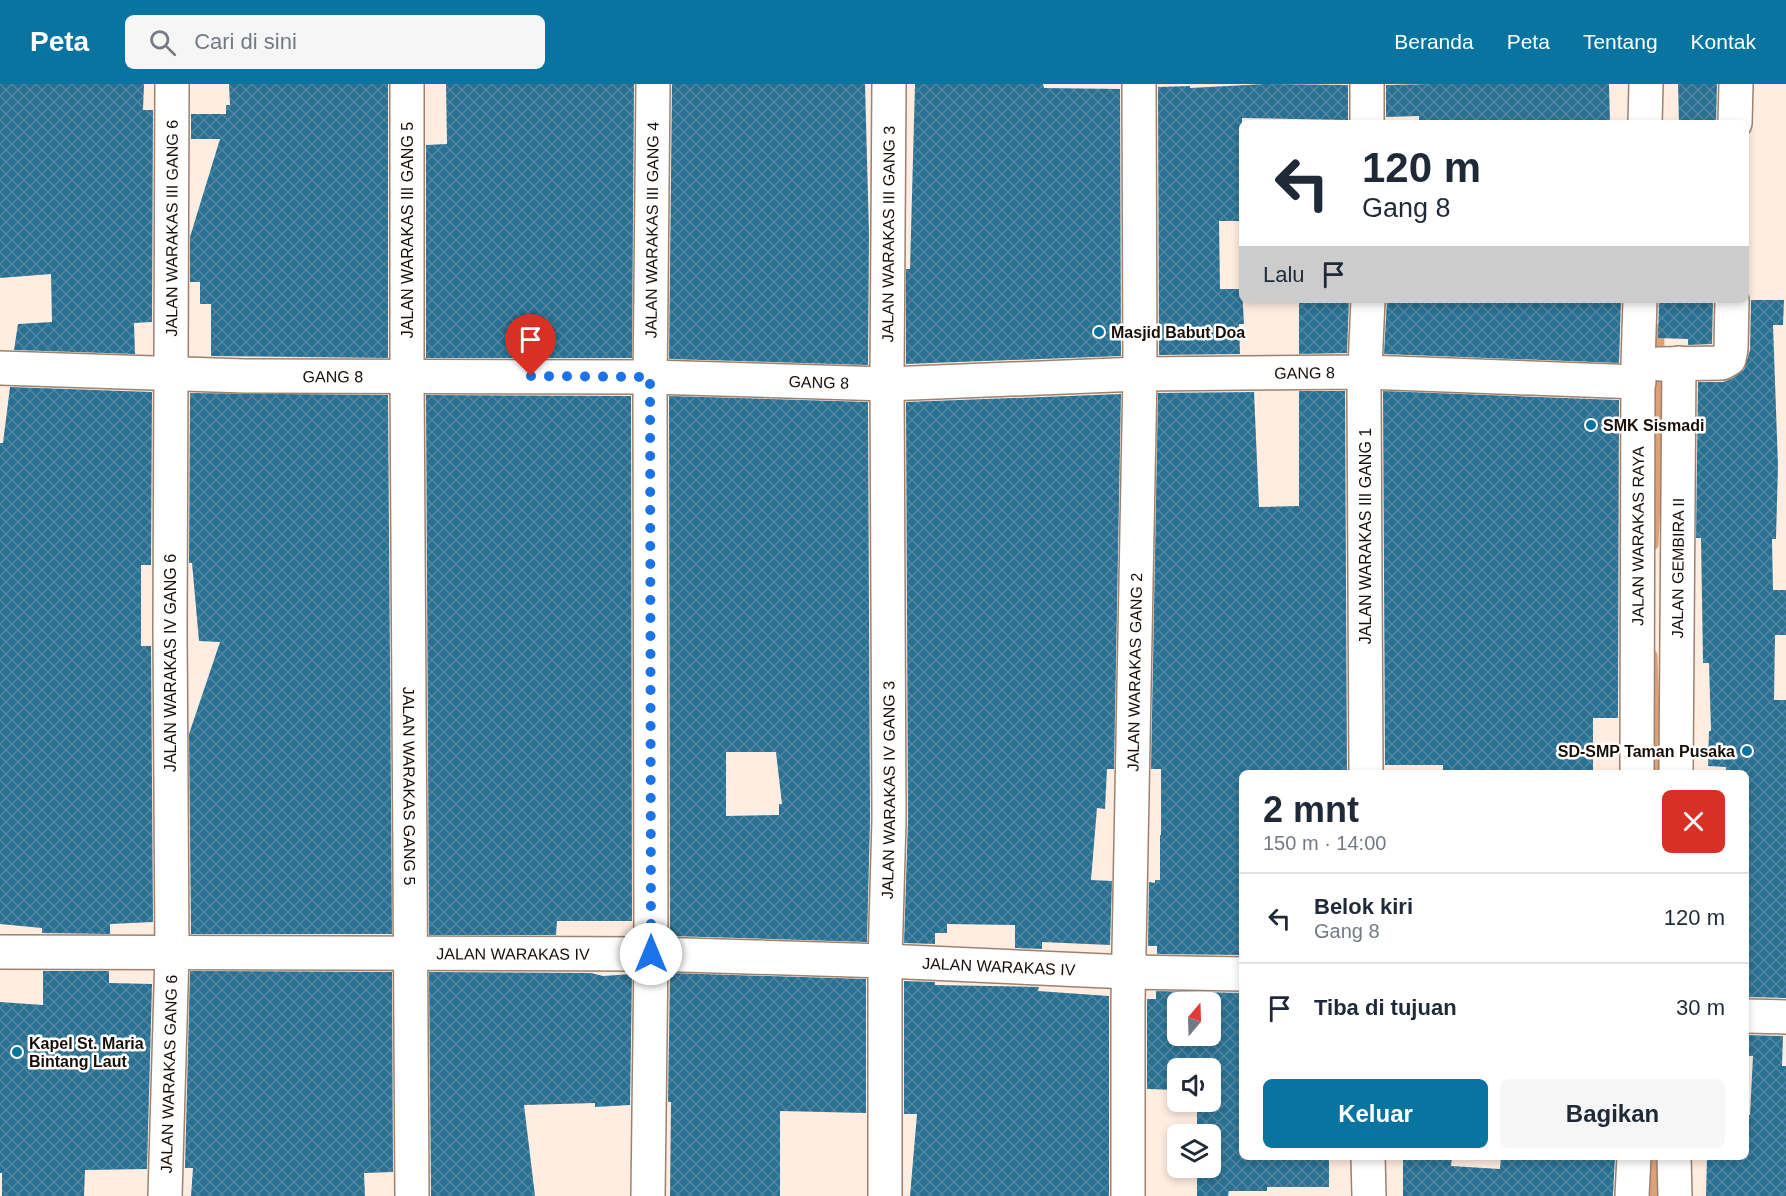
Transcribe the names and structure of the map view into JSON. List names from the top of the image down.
{
  "streets": {
    "street": [
      "JALAN WARAKAS III GANG 6",
      "JALAN WARAKAS III GANG 5",
      "JALAN WARAKAS III GANG 4",
      "JALAN WARAKAS III GANG 3",
      "GANG 8",
      "JALAN WARAKAS III GANG 1",
      "JALAN WARAKAS RAYA",
      "JALAN GEMBIRA II",
      "JALAN WARAKAS IV GANG 6",
      "JALAN WARAKAS GANG 2",
      "JALAN WARAKAS GANG 5",
      "JALAN WARAKAS IV GANG 3",
      "JALAN WARAKAS IV",
      "JALAN WARAKAS GANG 6"
    ]
  },
  "crossings": [
    ["JALAN WARAKAS III GANG 6", "GANG 8"],
    ["JALAN WARAKAS III GANG 6", "JALAN WARAKAS IV GANG 6"],
    ["JALAN WARAKAS III GANG 5", "GANG 8"],
    ["JALAN WARAKAS III GANG 5", "JALAN WARAKAS GANG 5"],
    ["JALAN WARAKAS III GANG 4", "GANG 8"],
    ["JALAN WARAKAS III GANG 4", "JALAN WARAKAS IV"],
    ["JALAN WARAKAS III GANG 3", "GANG 8"],
    ["JALAN WARAKAS III GANG 3", "JALAN WARAKAS IV GANG 3"],
    ["GANG 8", "JALAN WARAKAS III GANG 1"],
    ["GANG 8", "JALAN WARAKAS RAYA"],
    ["GANG 8", "JALAN GEMBIRA II"],
    ["GANG 8", "JALAN WARAKAS IV GANG 6"],
    ["GANG 8", "JALAN WARAKAS GANG 2"],
    ["GANG 8", "JALAN WARAKAS GANG 5"],
    ["GANG 8", "JALAN WARAKAS IV GANG 3"],
    ["JALAN WARAKAS RAYA", "JALAN GEMBIRA II"],
    ["JALAN WARAKAS IV GANG 6", "JALAN WARAKAS IV"],
    ["JALAN WARAKAS IV GANG 6", "JALAN WARAKAS GANG 6"],
    ["JALAN WARAKAS GANG 2", "JALAN WARAKAS IV"],
    ["JALAN WARAKAS GANG 5", "JALAN WARAKAS IV"],
    ["JALAN WARAKAS IV GANG 3", "JALAN WARAKAS IV"],
    ["JALAN WARAKAS IV", "JALAN WARAKAS GANG 6"]
  ],
  "places": [
    "Masjid Babut Doa",
    "SMK Sismadi",
    "SD-SMP Taman Pusaka",
    "Kapel St. Maria Bintang Laut"
  ],
  "north": "top",
  "page": {
    "header": "Peta",
    "search": "Cari di sini",
    "nav": [
      "Beranda",
      "Peta",
      "Tentang",
      "Kontak"
    ],
    "turn": ["120 m", "Gang 8"],
    "then": "Lalu",
    "heading": ["2 mnt", "150 m · 14:00"],
    "list": [
      {
        "name": "Belok kiri",
        "note": "Gang 8",
        "value": "120 m"
      },
      {
        "name": "Tiba di tujuan",
        "value": "30 m"
      }
    ],
    "buttons": ["Keluar", "Bagikan"]
  }
}
